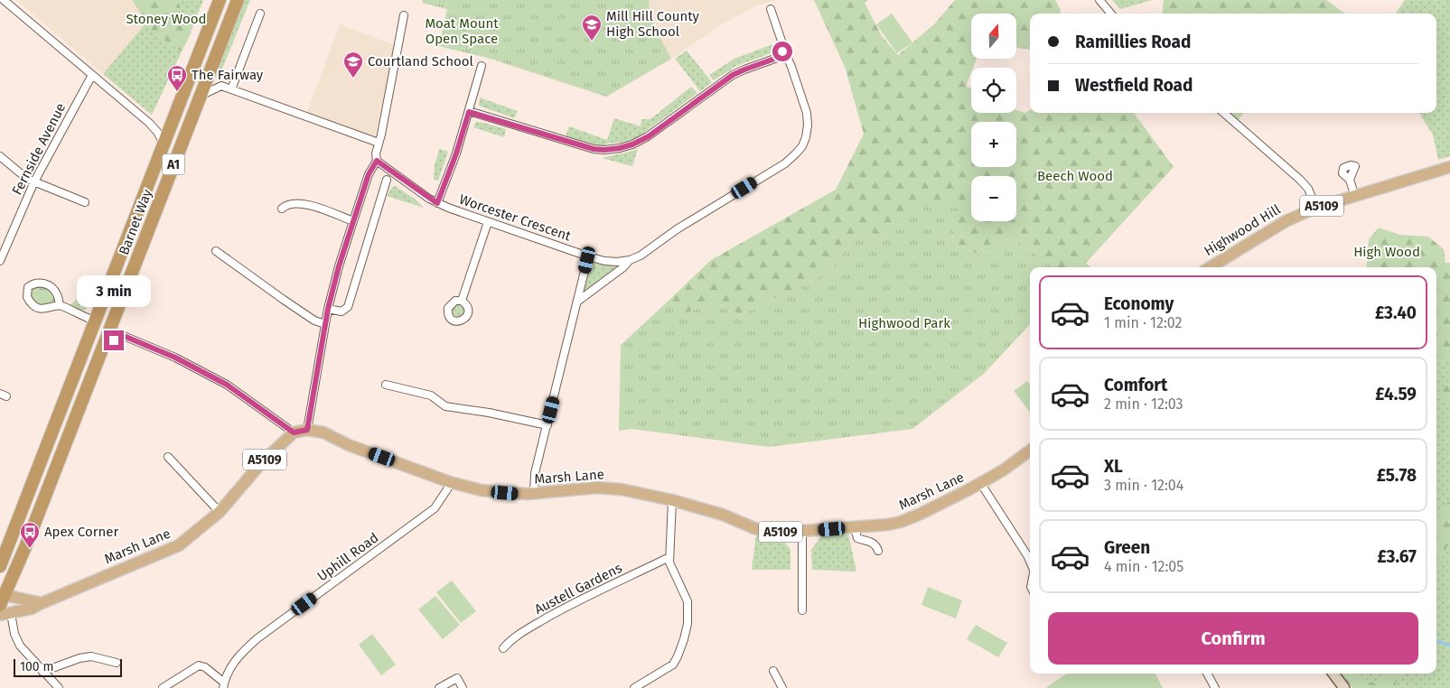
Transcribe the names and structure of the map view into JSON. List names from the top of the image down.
{
  "streets": {
    "highway": ["A1", "Barnet Way"],
    "main road": ["A5109", "Highwood Hill", "Marsh Lane"],
    "street": [
      "Fernside Avenue",
      "Worcester Crescent",
      "Uphill Road",
      "Austell Gardens"
    ]
  },
  "crossings": [
    ["Marsh Lane", "Uphill Road"]
  ],
  "parks": [
    "Stoney Wood",
    "Moat Mount Open Space",
    "Beech Wood",
    "High Wood",
    "Highwood Park"
  ],
  "places": {
    "school or university": ["Mill Hill County High School", "Courtland School"],
    "bus stop": ["The Fairway", "Apex Corner"]
  },
  "scale_bar": "100 m",
  "north": "top",
  "page": {
    "map_buttons": ["+", "−"],
    "banner": ["Ramillies Road", "Westfield Road"],
    "bubble": "3 min",
    "list": [
      {
        "name": "Economy",
        "note": "1 min · 12:02",
        "value": "£3.40"
      },
      {
        "name": "Comfort",
        "note": "2 min · 12:03",
        "value": "£4.59"
      },
      {
        "name": "XL",
        "note": "3 min · 12:04",
        "value": "£5.78"
      },
      {
        "name": "Green",
        "note": "4 min · 12:05",
        "value": "£3.67"
      }
    ],
    "buttons": "Confirm",
    "scale": "100 m"
  }
}
